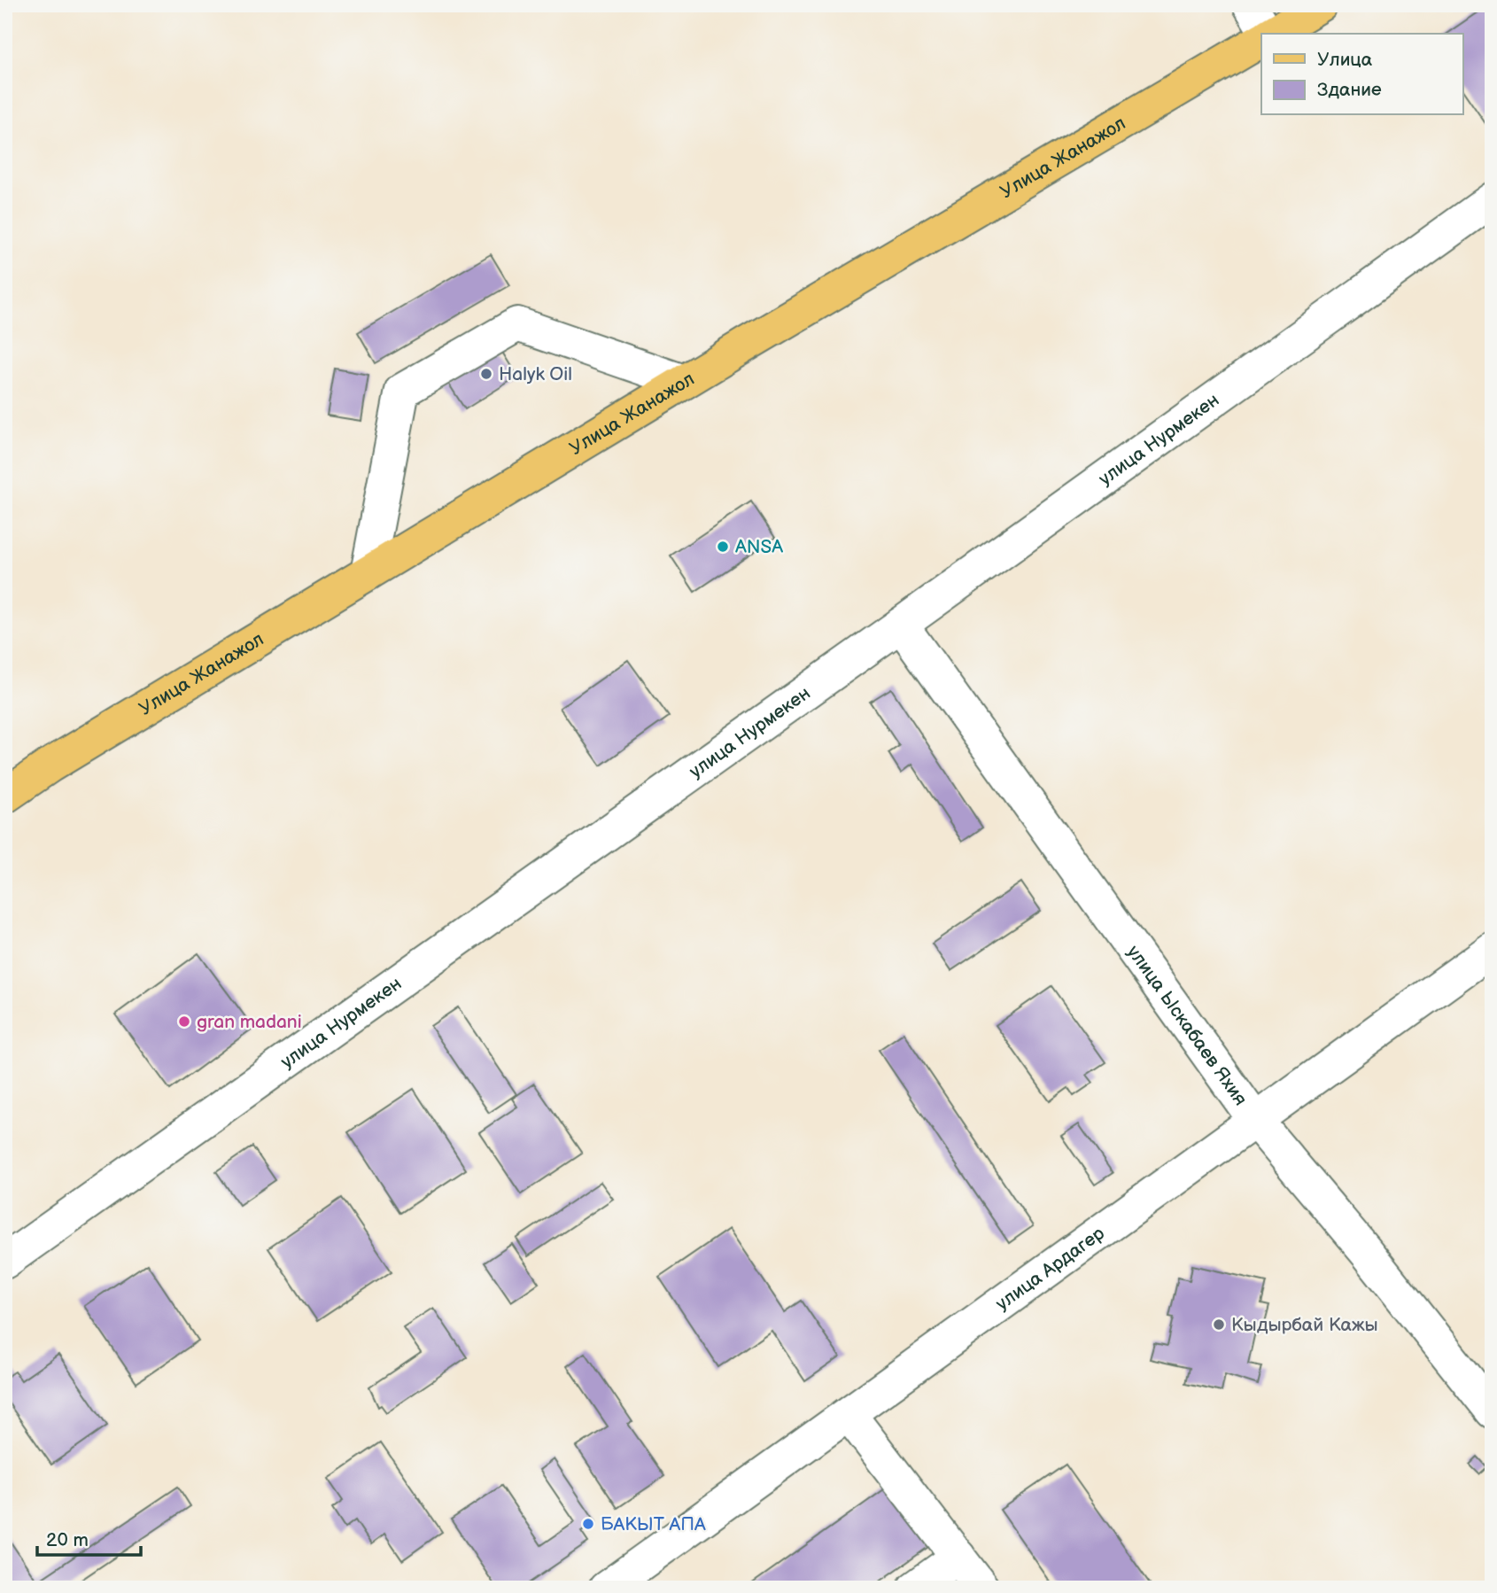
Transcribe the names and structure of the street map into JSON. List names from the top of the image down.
{
  "streets": {
    "main road": ["Улица Жанажол"],
    "street": ["улица Нурмекен", "улица Ыскабаев Яхия", "улица Ардагер"]
  },
  "crossings": [
    ["улица Нурмекен", "улица Ыскабаев Яхия"],
    ["улица Ыскабаев Яхия", "улица Ардагер"]
  ],
  "places": [
    "Halyk Oil",
    "ANSA",
    "gran madani",
    "Кыдырбай Кажы",
    "БАКЫТ АПА"
  ],
  "legend": ["Улица", "Здание"],
  "scale_bar": "20 m"
}
